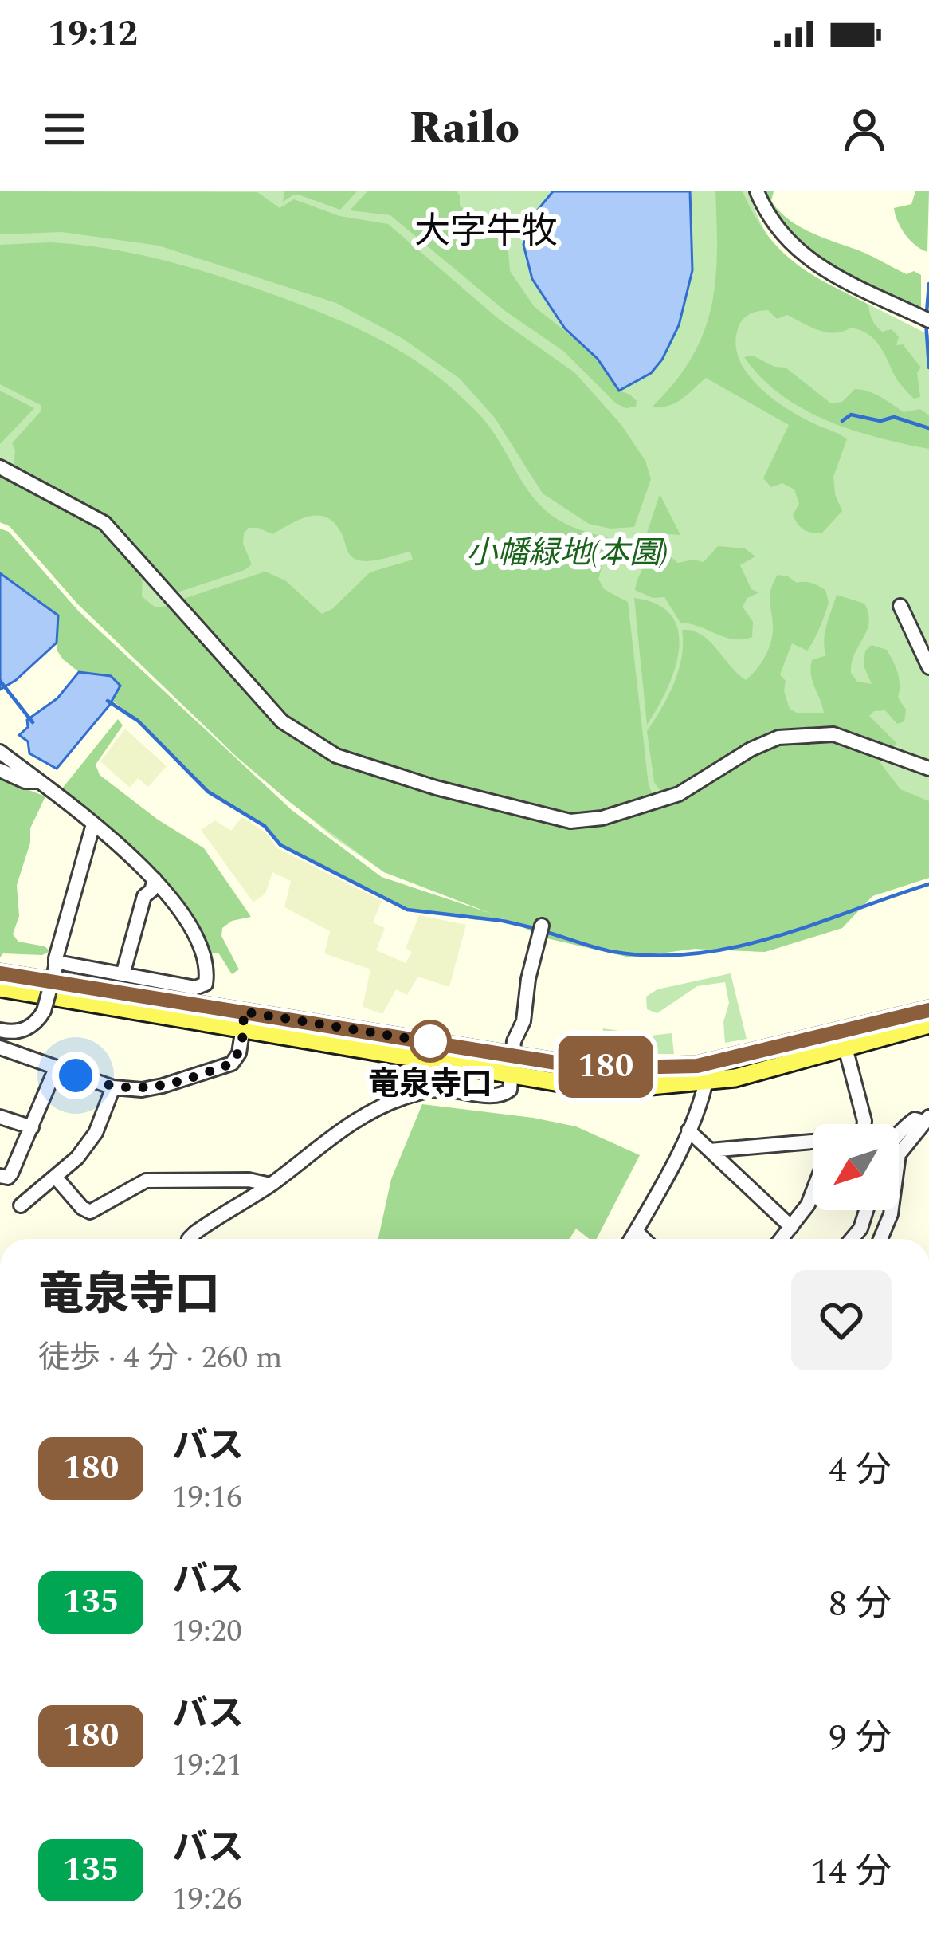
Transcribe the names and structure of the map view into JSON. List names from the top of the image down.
{
  "districts": ["大字牛牧"],
  "parks": ["小幡緑地(本園)"],
  "places": ["竜泉寺口"],
  "lines": ["bus line 180"],
  "north": "bottom left",
  "page": {
    "status": "19:12",
    "header": "Railo",
    "on_map": "180",
    "heading": ["竜泉寺口", "徒歩 · 4 分 · 260 m"],
    "list": [
      {
        "mark": "180",
        "name": "バス",
        "note": "19:16",
        "value": "4 分"
      },
      {
        "mark": "135",
        "name": "バス",
        "note": "19:20",
        "value": "8 分"
      },
      {
        "mark": "180",
        "name": "バス",
        "note": "19:21",
        "value": "9 分"
      },
      {
        "mark": "135",
        "name": "バス",
        "note": "19:26",
        "value": "14 分"
      }
    ]
  }
}
